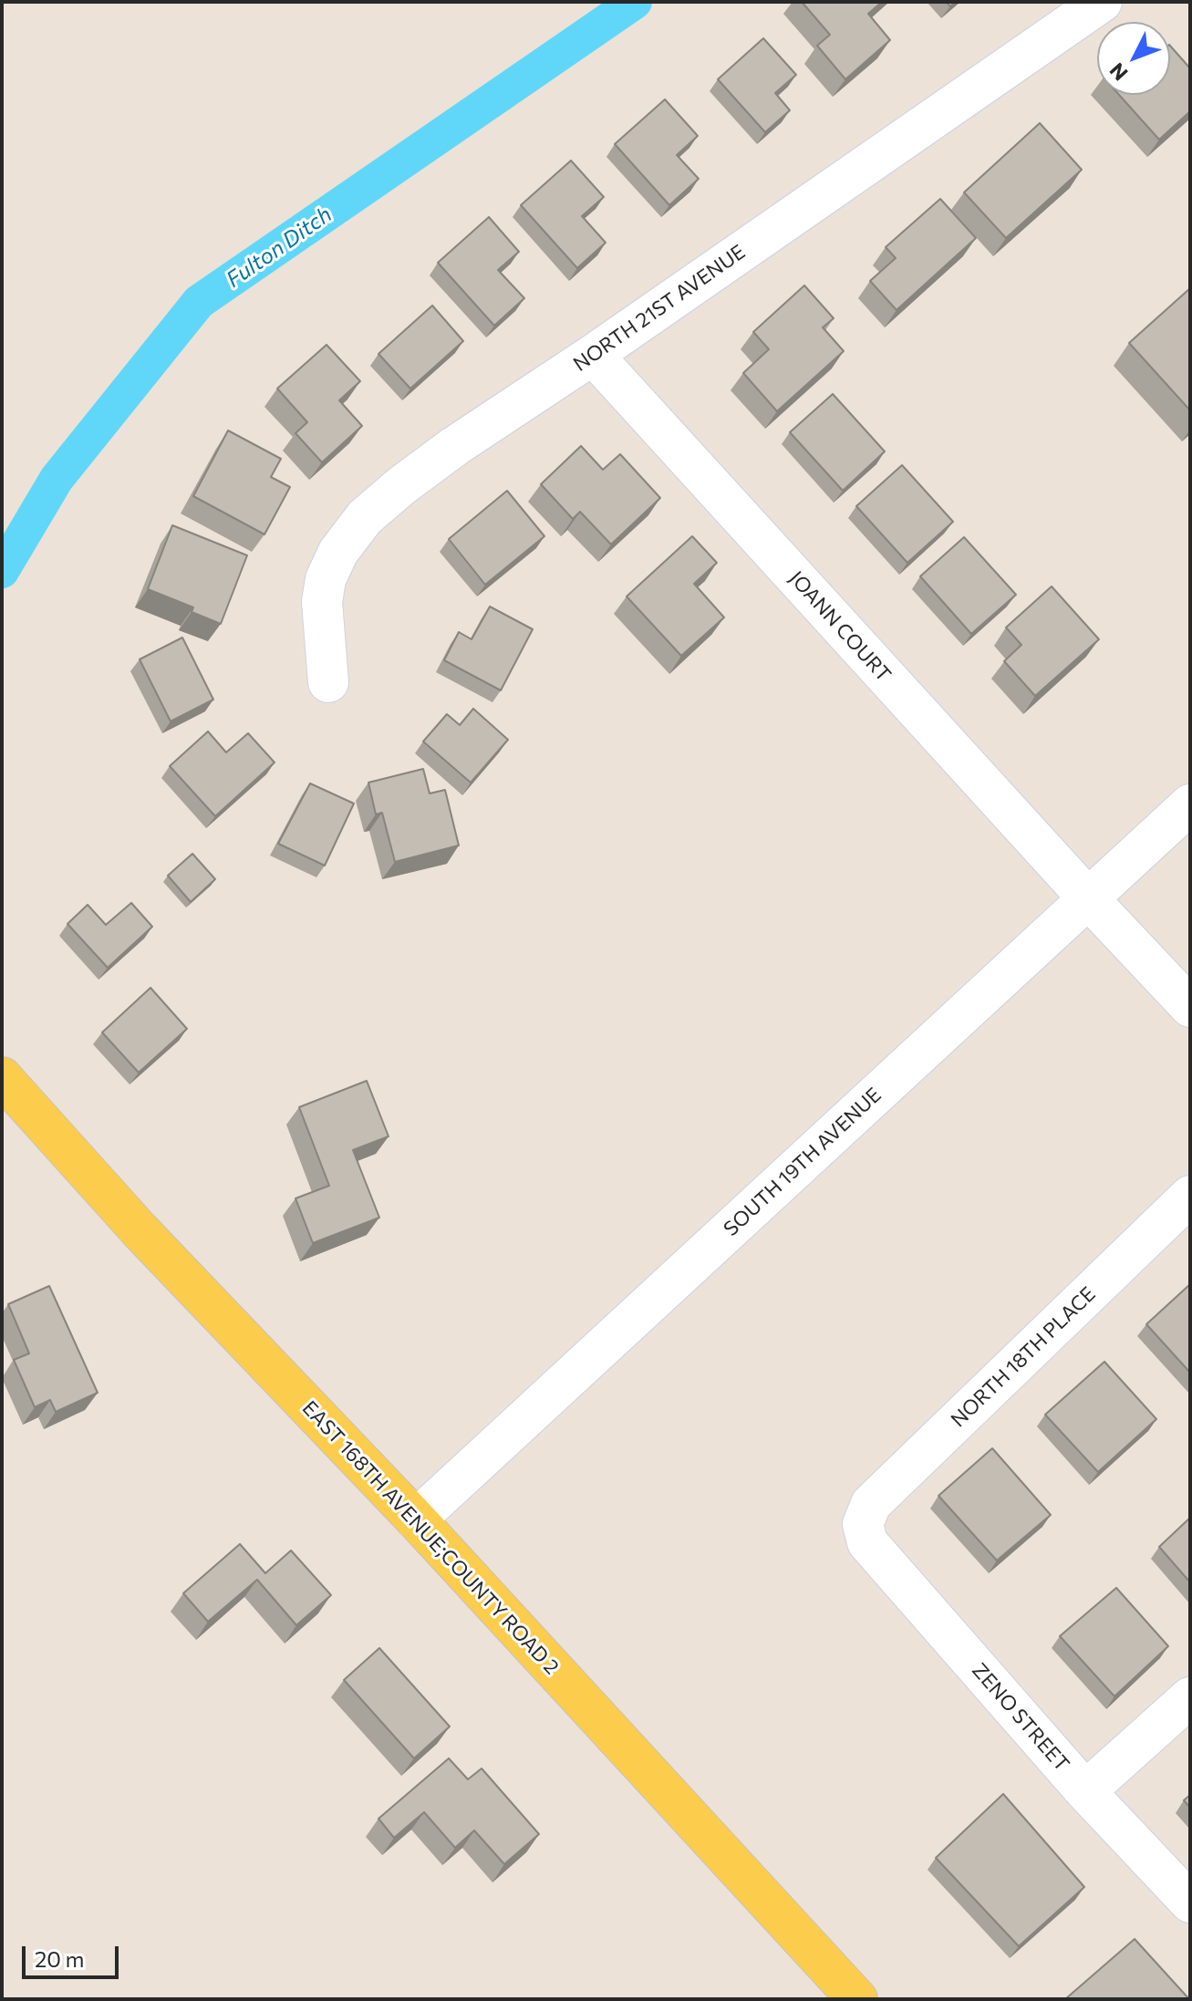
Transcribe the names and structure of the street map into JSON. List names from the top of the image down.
{
  "streets": {
    "main road": ["EAST 168TH AVENUE;COUNTY ROAD 2"],
    "street": [
      "NORTH 21ST AVENUE",
      "JOANN COURT",
      "SOUTH 19TH AVENUE",
      "NORTH 18TH PLACE",
      "ZENO STREET"
    ]
  },
  "crossings": [
    ["NORTH 21ST AVENUE", "JOANN COURT"],
    ["JOANN COURT", "SOUTH 19TH AVENUE"],
    ["SOUTH 19TH AVENUE", "EAST 168TH AVENUE;COUNTY ROAD 2"],
    ["NORTH 18TH PLACE", "ZENO STREET"]
  ],
  "water": ["Fulton Ditch"],
  "scale_bar": "20 m",
  "north": "bottom left"
}
